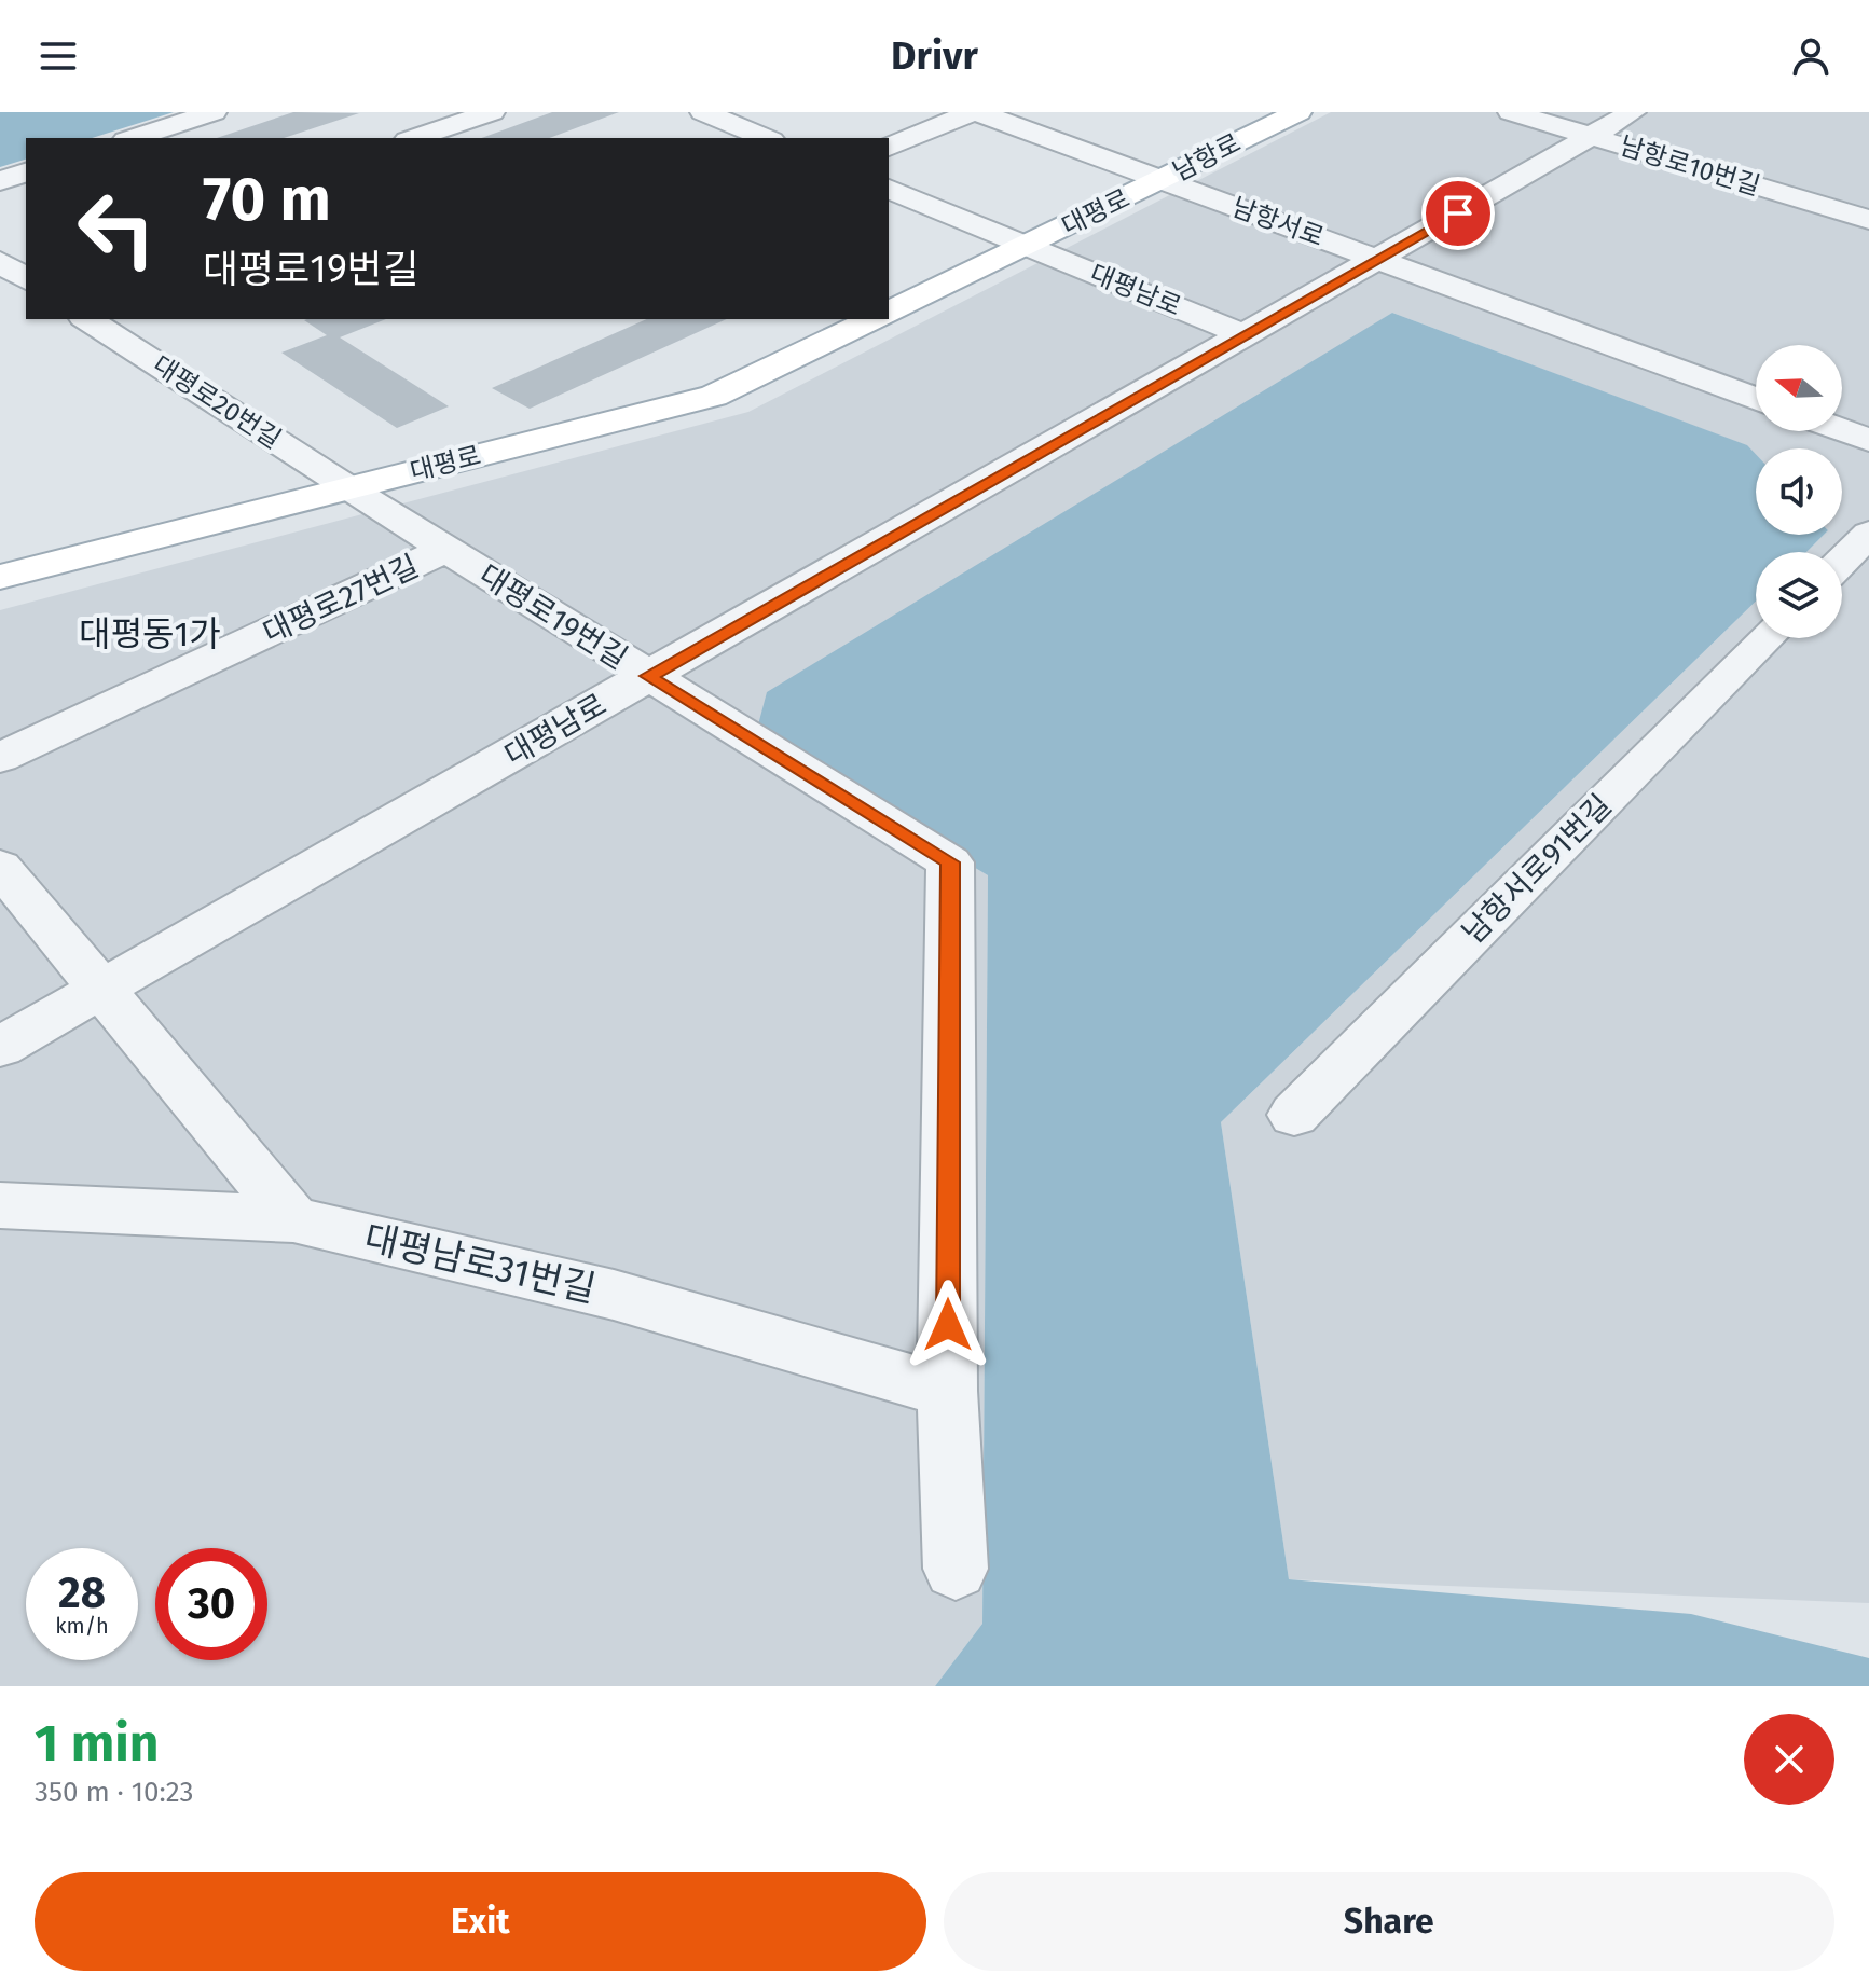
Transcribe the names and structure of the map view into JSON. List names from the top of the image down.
{
  "streets": {
    "main road": ["남항로", "대평로"],
    "street": [
      "남항로10번길",
      "남항서로",
      "대평남로",
      "대평로20번길",
      "대평로27번길",
      "대평로19번길",
      "남항서로91번길",
      "대평남로31번길"
    ]
  },
  "crossings": [
    ["남항로", "대평로"],
    ["남항로", "남항서로"],
    ["남항로10번길", "대평남로"],
    ["대평로", "남항서로"],
    ["대평로", "대평남로"],
    ["대평로", "대평로20번길"],
    ["대평로", "대평로19번길"],
    ["남항서로", "대평남로"],
    ["대평남로", "대평로19번길"],
    ["대평로20번길", "대평로19번길"],
    ["대평로27번길", "대평로19번길"],
    ["대평로19번길", "대평남로31번길"]
  ],
  "districts": ["대평동1가"],
  "north": "left",
  "page": {
    "header": "Drivr",
    "turn": ["70 m", "대평로19번길"],
    "speed": "28 km/h",
    "limit": "30",
    "heading": ["1 min", "350 m · 10:23"],
    "buttons": ["Exit", "Share"]
  }
}
